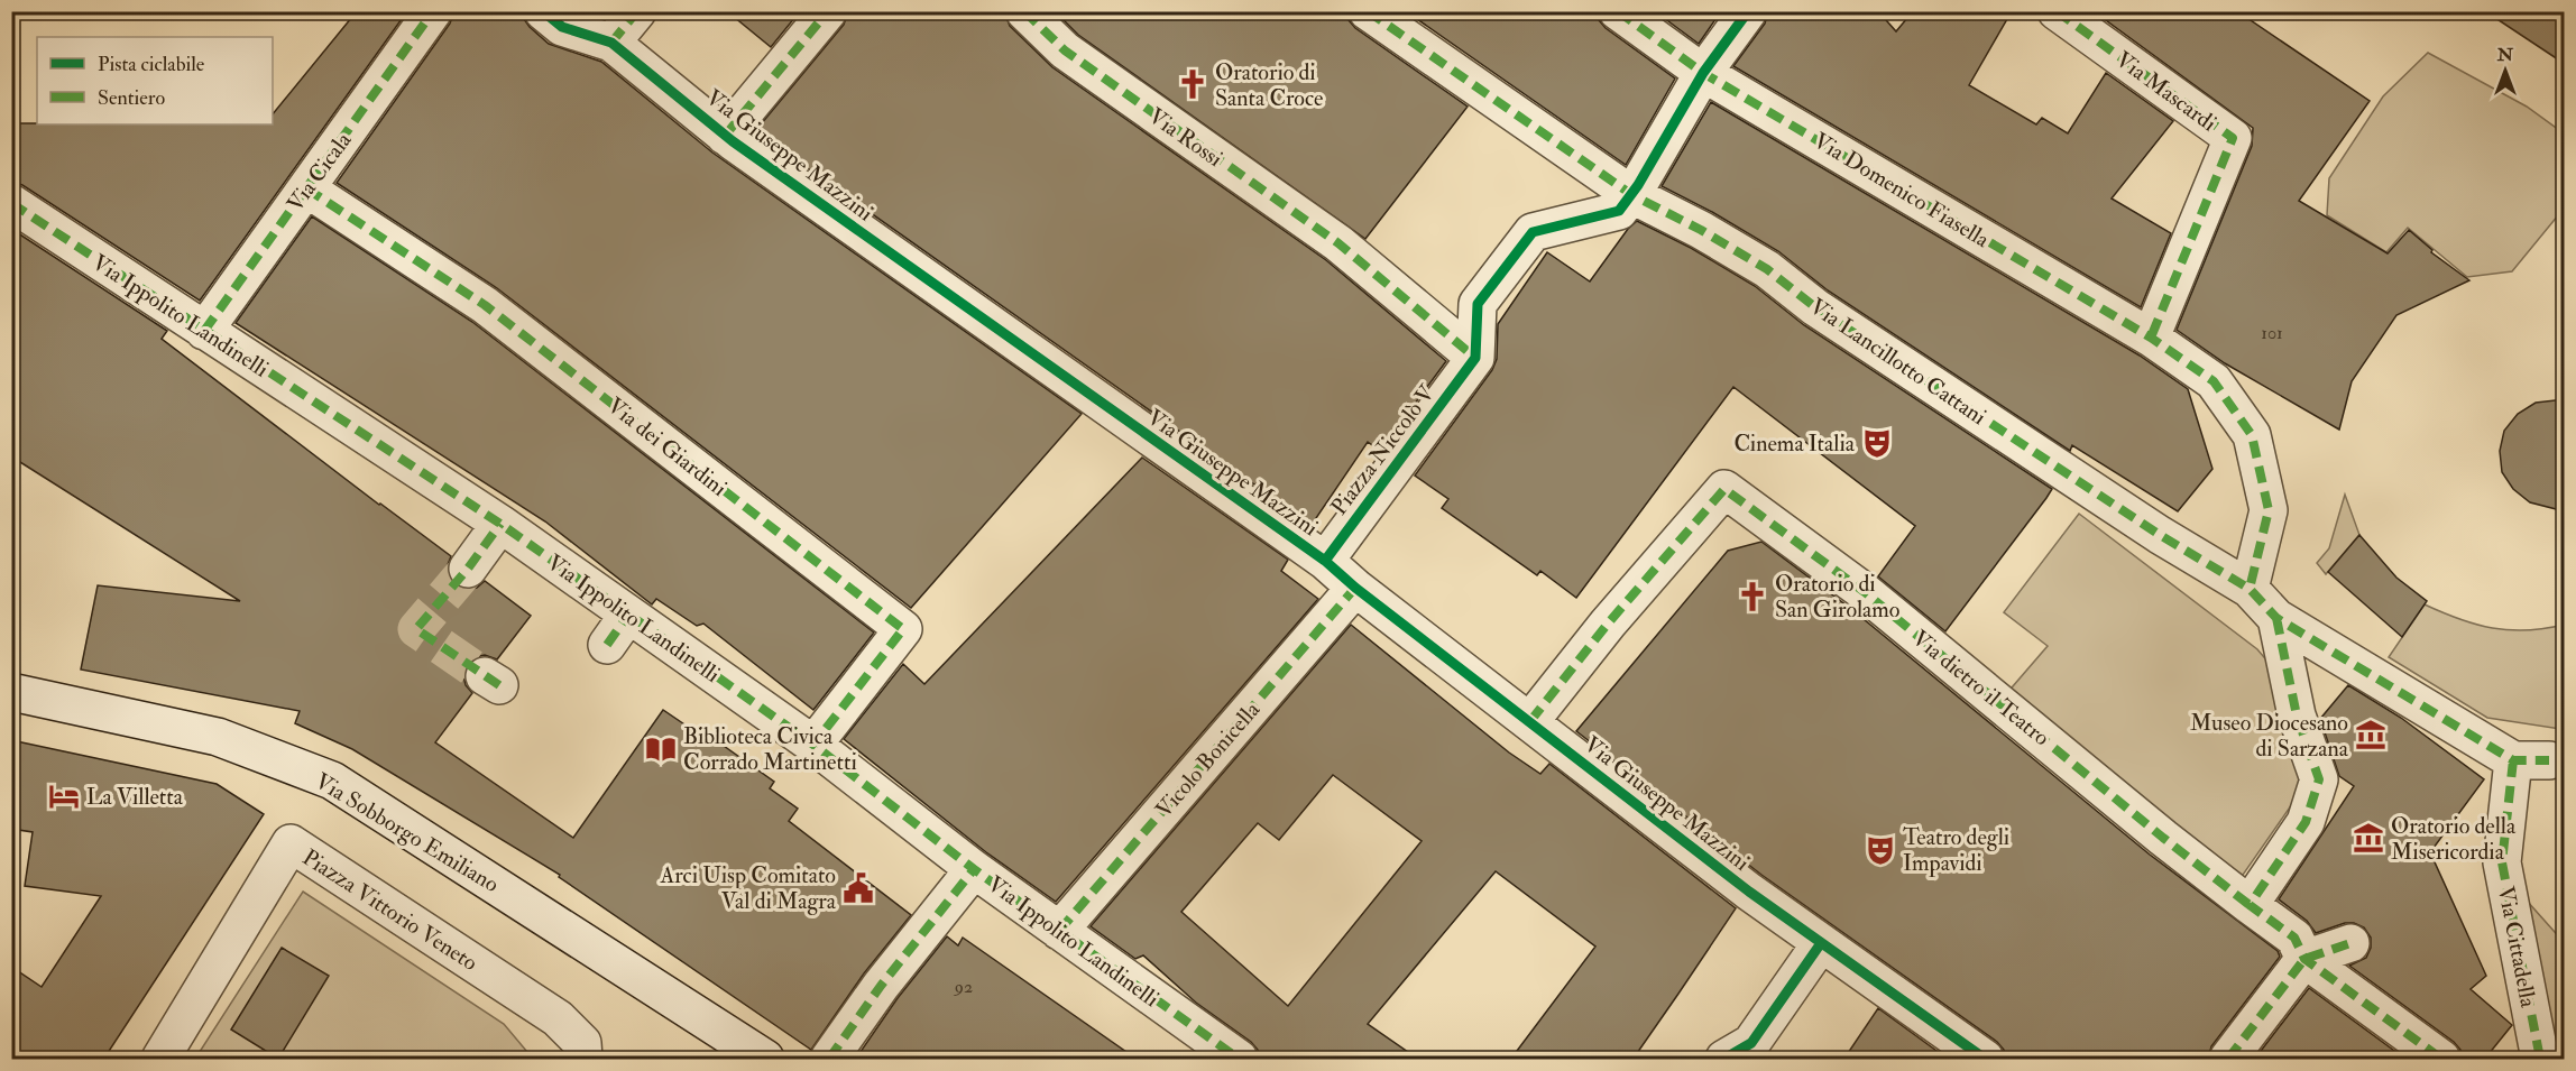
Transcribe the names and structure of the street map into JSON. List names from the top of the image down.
{
  "streets": {
    "street": [
      "Via Mascardi",
      "Via Rossi",
      "Via Giuseppe Mazzini",
      "Via Cicala",
      "Via Domenico Fiasella",
      "Via Ippolito Landinelli",
      "Via Lancillotto Cattani",
      "Via dei Giardini",
      "Piazza Niccolò V",
      "Via dietro il Teatro",
      "Vicolo Bonicella",
      "Via Sobborgo Emiliano",
      "Piazza Vittorio Veneto",
      "Via Cittadella"
    ]
  },
  "crossings": [
    ["Via Mascardi", "Via Domenico Fiasella"],
    ["Via Rossi", "Piazza Niccolò V"],
    ["Via Giuseppe Mazzini", "Piazza Niccolò V"],
    ["Via Giuseppe Mazzini", "Via dietro il Teatro"],
    ["Via Giuseppe Mazzini", "Vicolo Bonicella"],
    ["Via Cicala", "Via Ippolito Landinelli"],
    ["Via Cicala", "Via dei Giardini"],
    ["Via Domenico Fiasella", "Via Lancillotto Cattani"],
    ["Via Ippolito Landinelli", "Via dei Giardini"],
    ["Via Ippolito Landinelli", "Vicolo Bonicella"]
  ],
  "places": {
    "church": ["Oratorio di Santa Croce", "Oratorio di San Girolamo"],
    "theatre": ["Cinema Italia", "Teatro degli Impavidi"],
    "museum": ["Museo Diocesano di Sarzana", "Oratorio della Misericordia"],
    "library": ["Biblioteca Civica Corrado Martinetti"],
    "hotel": ["La Villetta"],
    "public building": ["Arci Uisp Comitato Val di Magra"]
  },
  "house_numbers": ["101", "92"],
  "legend": ["Pista ciclabile", "Sentiero"],
  "north": "top"
}
